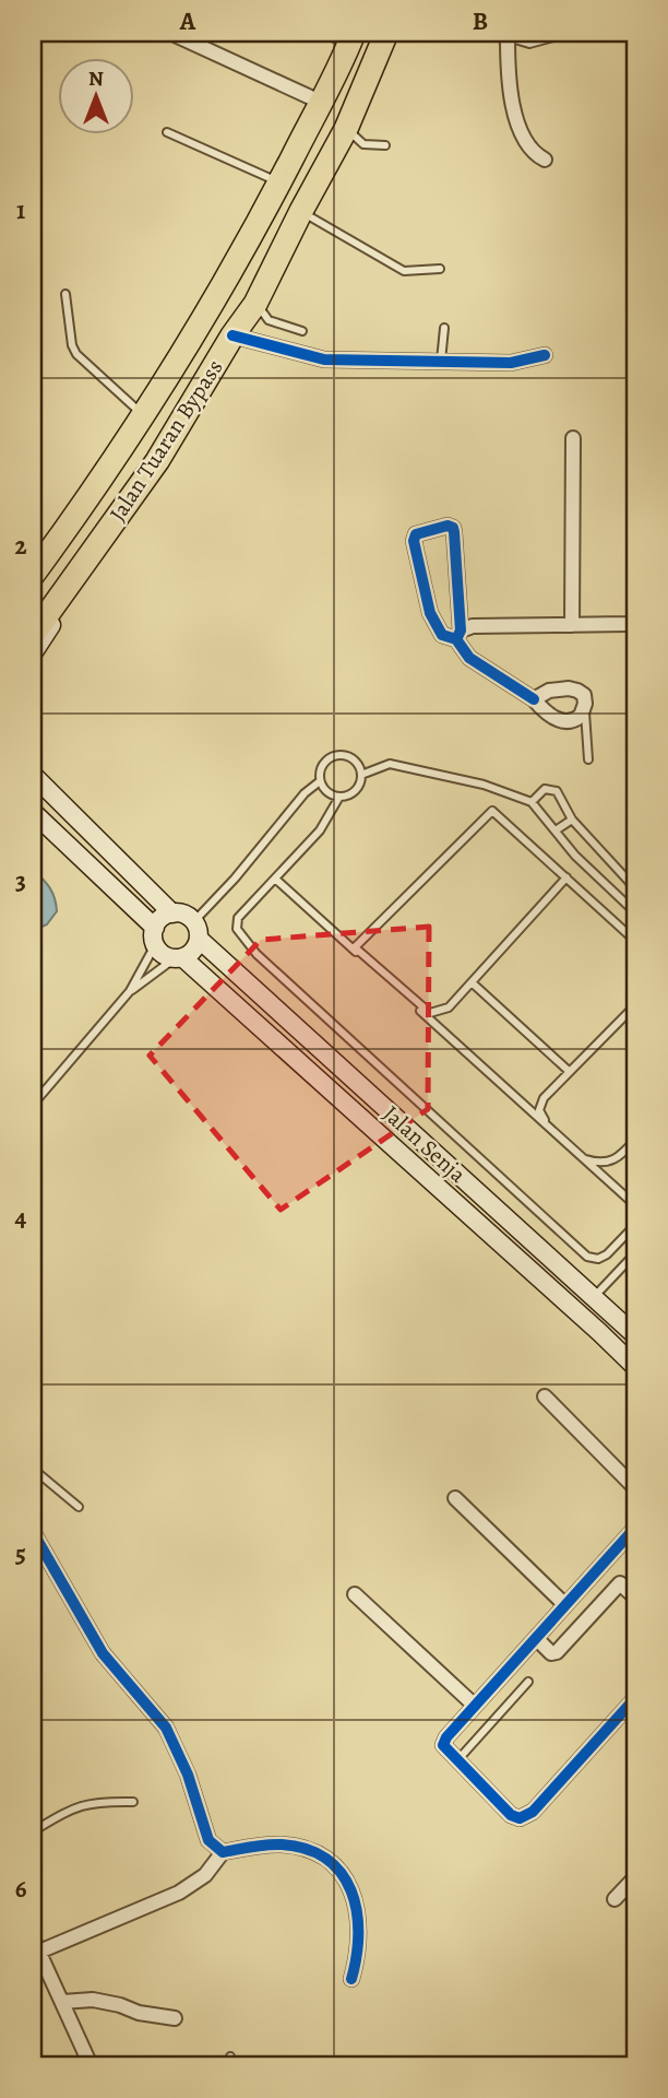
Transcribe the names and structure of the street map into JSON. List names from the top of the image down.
{
  "streets": {
    "highway": ["Jalan Tuaran Bypass"],
    "main road": ["Jalan Senja"]
  },
  "north": "top",
  "grid": {
    "columns": ["A", "B"],
    "rows": [
      "1",
      "2",
      "3",
      "4",
      "5",
      "6"
    ]
  }
}
